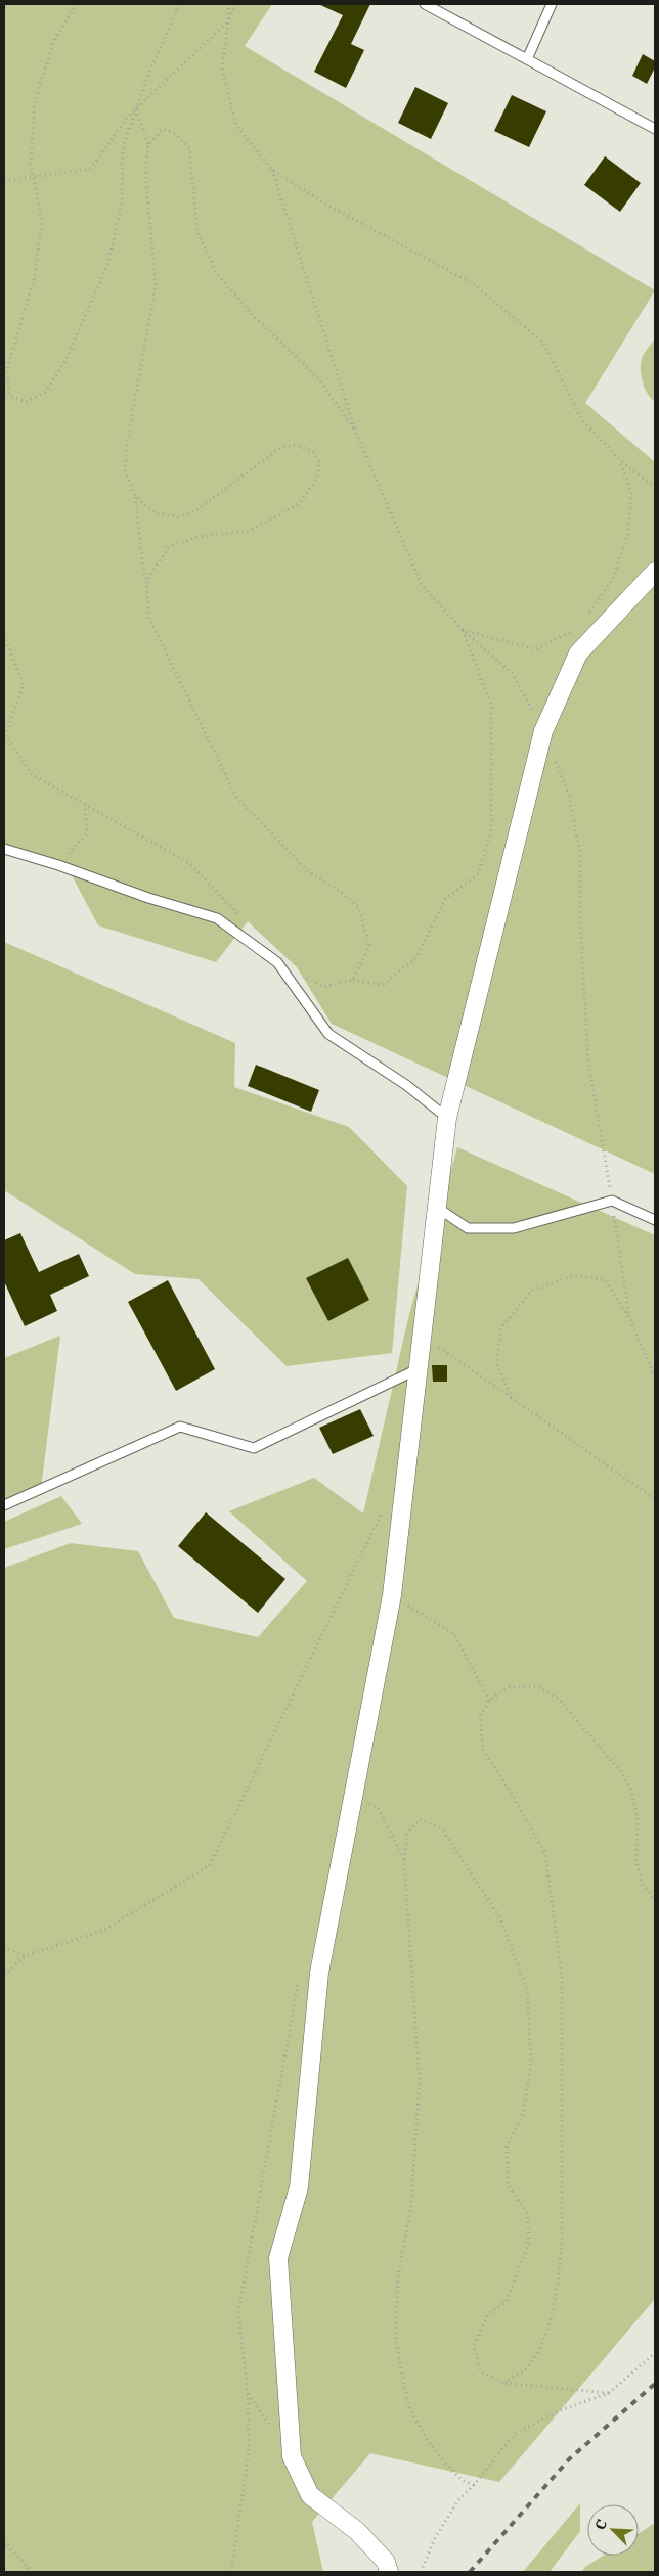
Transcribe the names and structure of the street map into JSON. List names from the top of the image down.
{
  "north": "top left"
}
